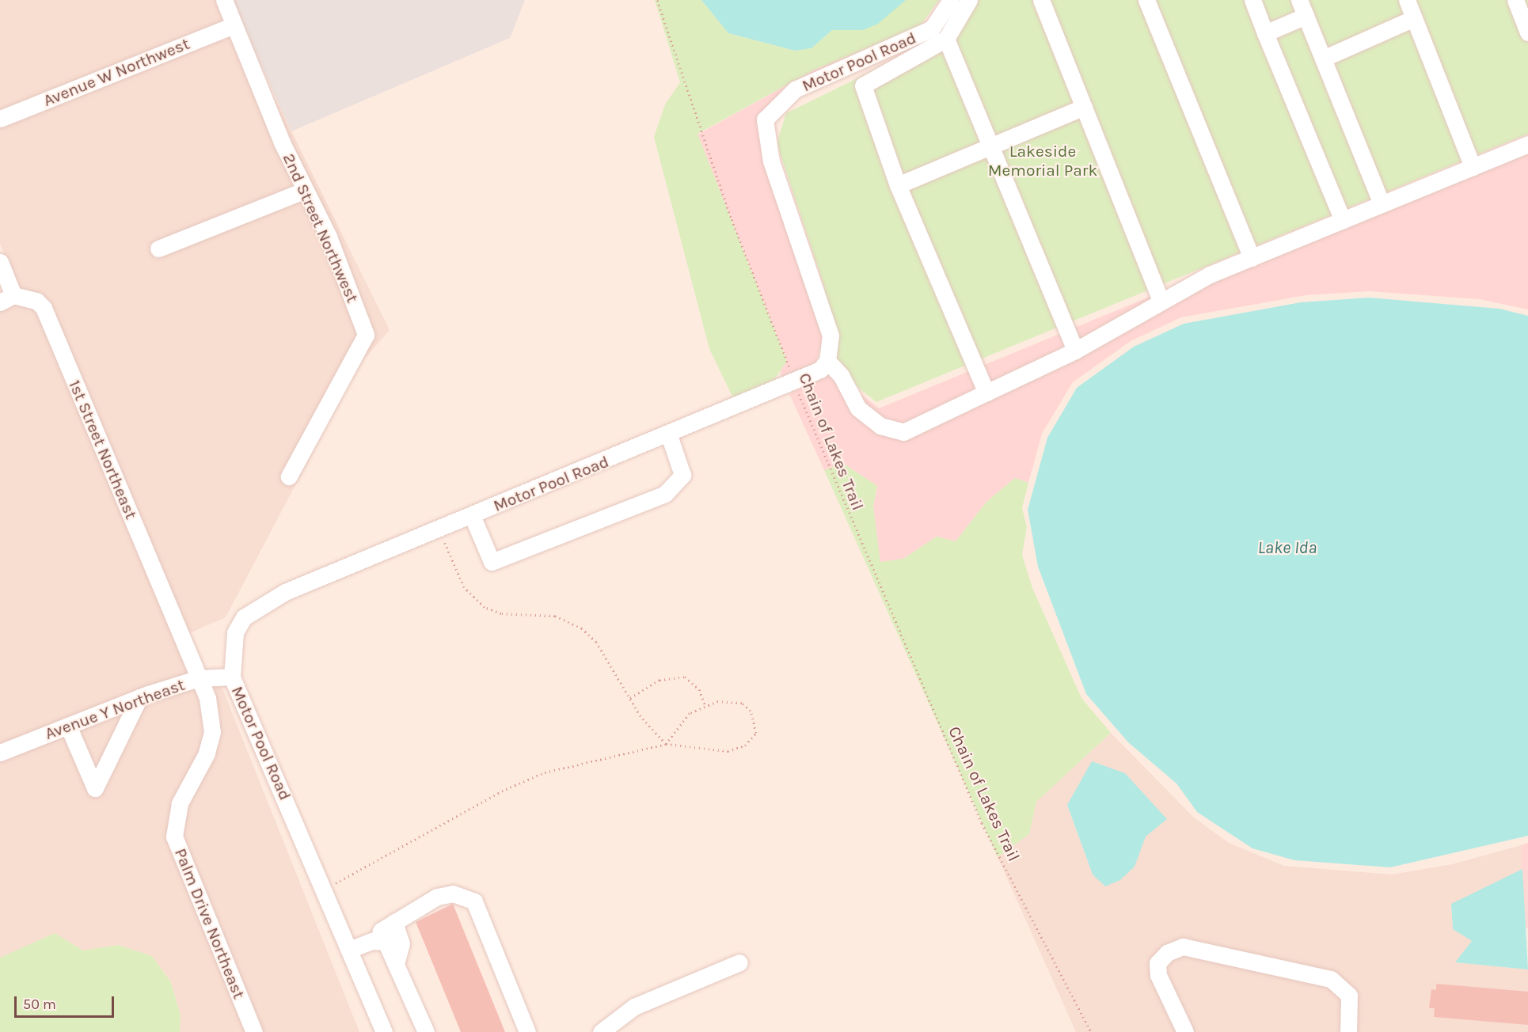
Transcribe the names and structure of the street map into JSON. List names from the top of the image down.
{
  "streets": {
    "street": [
      "Motor Pool Road",
      "Avenue W Northwest",
      "2nd Street Northwest",
      "1st Street Northeast",
      "Avenue Y Northeast",
      "Palm Drive Northeast"
    ],
    "path": ["Chain of Lakes Trail"]
  },
  "crossings": [
    ["Motor Pool Road", "Chain of Lakes Trail"],
    ["Motor Pool Road", "Avenue Y Northeast"],
    ["Avenue W Northwest", "2nd Street Northwest"],
    ["1st Street Northeast", "Palm Drive Northeast"],
    ["Avenue Y Northeast", "Palm Drive Northeast"]
  ],
  "water": ["Lake Ida"],
  "parks": ["Lakeside Memorial Park"],
  "scale_bar": "50 m"
}
